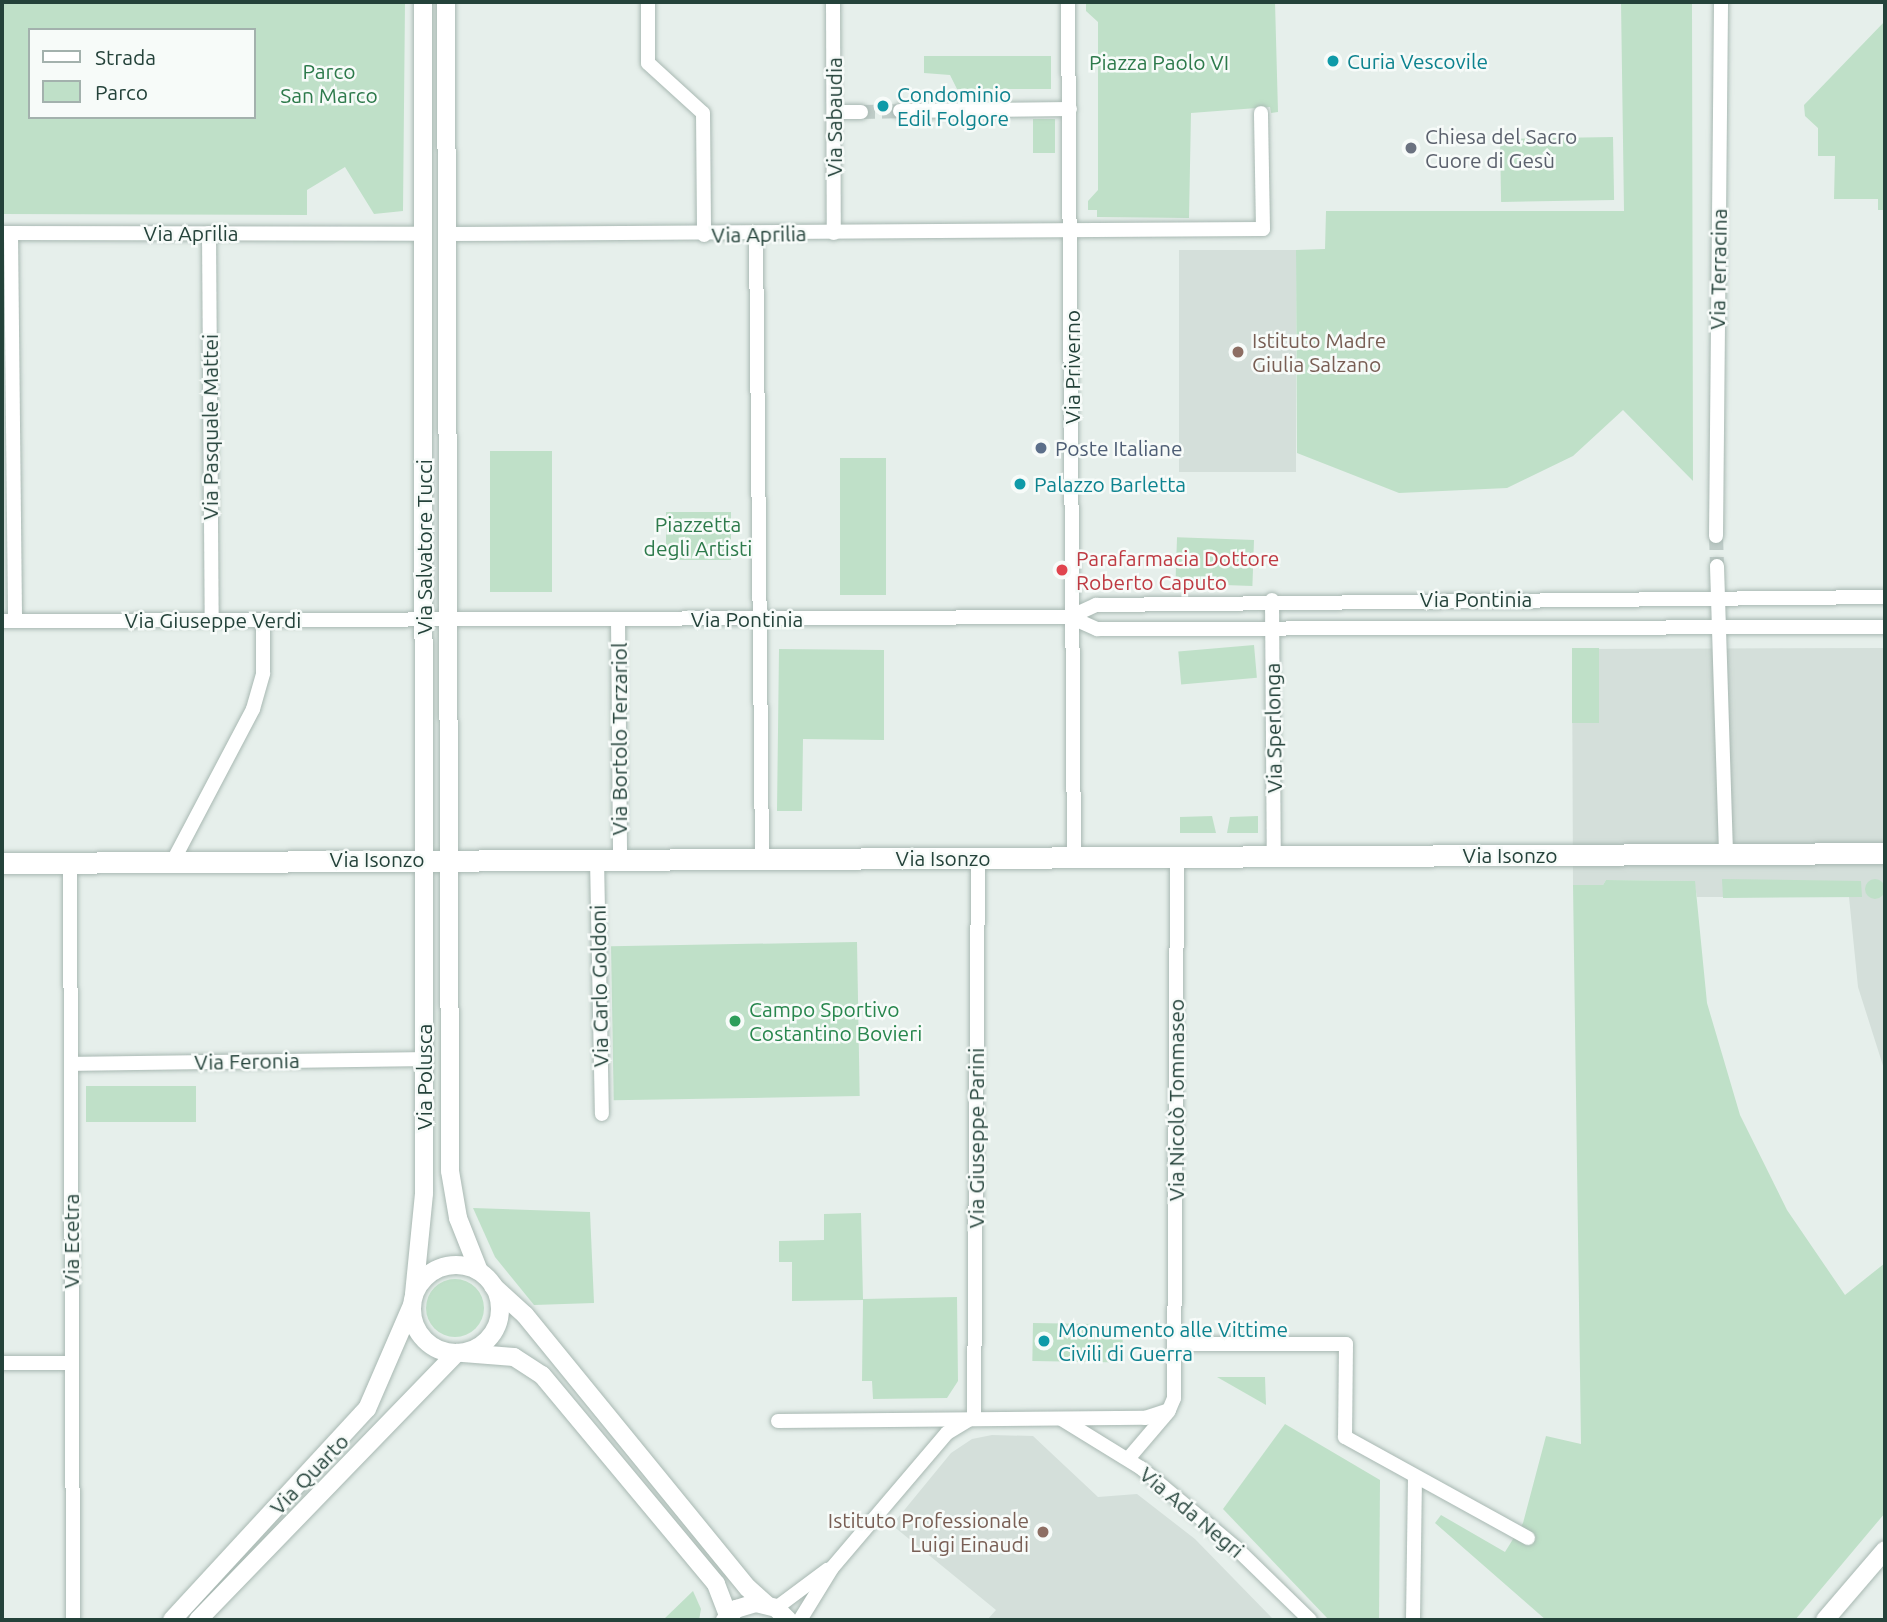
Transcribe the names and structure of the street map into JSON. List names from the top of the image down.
{
  "streets": {
    "main road": ["Via Isonzo"],
    "street": [
      "Via Sabaudia",
      "Via Aprilia",
      "Via Terracina",
      "Via Priverno",
      "Via Pasquale Mattei",
      "Via Salvatore Tucci",
      "Via Pontinia",
      "Via Giuseppe Verdi",
      "Via Sperlonga",
      "Via Bortolo Terzariol",
      "Via Carlo Goldoni",
      "Via Feronia",
      "Via Polusca",
      "Via Nicolò Tommaseo",
      "Via Giuseppe Parini",
      "Via Ecetra",
      "Via Quarto",
      "Via Ada Negri"
    ]
  },
  "crossings": [
    ["Via Sabaudia", "Via Aprilia"],
    ["Via Aprilia", "Via Priverno"],
    ["Via Aprilia", "Via Pasquale Mattei"],
    ["Via Aprilia", "Via Salvatore Tucci"],
    ["Via Priverno", "Via Pontinia"],
    ["Via Priverno", "Via Isonzo"],
    ["Via Pasquale Mattei", "Via Giuseppe Verdi"],
    ["Via Salvatore Tucci", "Via Pontinia"],
    ["Via Salvatore Tucci", "Via Giuseppe Verdi"],
    ["Via Salvatore Tucci", "Via Isonzo"],
    ["Via Salvatore Tucci", "Via Polusca"],
    ["Via Pontinia", "Via Giuseppe Verdi"],
    ["Via Pontinia", "Via Sperlonga"],
    ["Via Pontinia", "Via Bortolo Terzariol"],
    ["Via Sperlonga", "Via Isonzo"],
    ["Via Bortolo Terzariol", "Via Isonzo"],
    ["Via Isonzo", "Via Carlo Goldoni"],
    ["Via Isonzo", "Via Polusca"],
    ["Via Isonzo", "Via Nicolò Tommaseo"],
    ["Via Isonzo", "Via Giuseppe Parini"],
    ["Via Isonzo", "Via Ecetra"],
    ["Via Feronia", "Via Polusca"],
    ["Via Feronia", "Via Ecetra"],
    ["Via Polusca", "Via Quarto"]
  ],
  "parks": ["Piazza Paolo VI", "Parco San Marco", "Piazzetta degli Artisti"],
  "places": [
    "Curia Vescovile",
    "Condominio Edil Folgore",
    "Chiesa del Sacro Cuore di Gesù",
    "Istituto Madre Giulia Salzano",
    "Poste Italiane",
    "Palazzo Barletta",
    "Parafarmacia Dottore Roberto Caputo",
    "Campo Sportivo Costantino Bovieri",
    "Monumento alle Vittime Civili di Guerra",
    "Istituto Professionale Luigi Einaudi"
  ],
  "legend": ["Strada", "Parco"]
}
